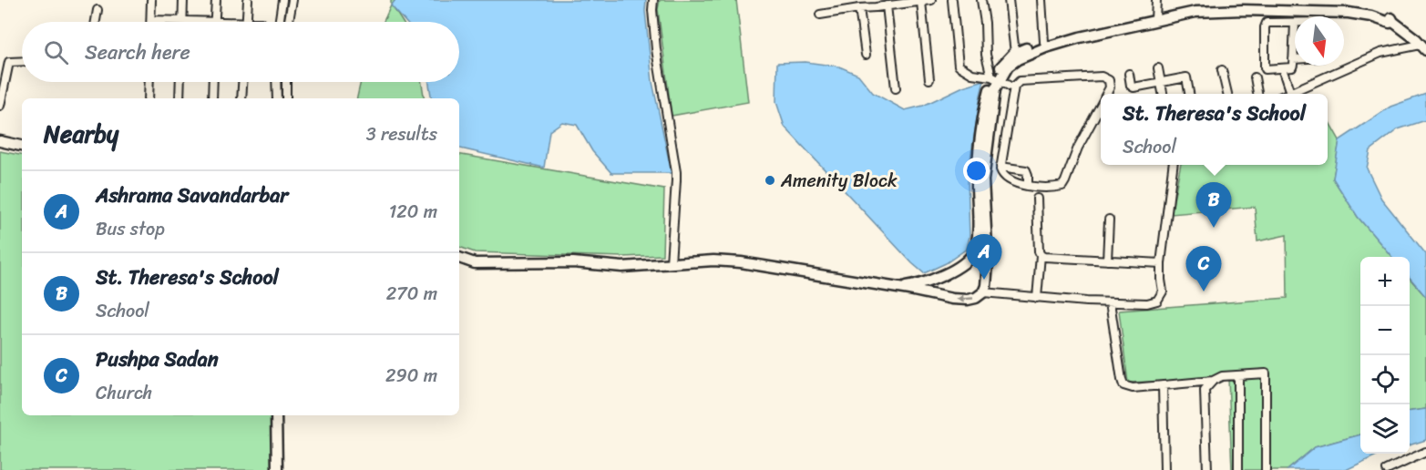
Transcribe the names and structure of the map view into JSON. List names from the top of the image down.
{
  "places": ["Amenity Block"],
  "north": "bottom",
  "page": {
    "search": "Search here",
    "popup": ["St. Theresa's School", "School"],
    "heading": ["Nearby", "3 results"],
    "list": [
      {
        "mark": "A",
        "name": "Ashrama Savandarbar",
        "note": "Bus stop",
        "value": "120 m"
      },
      {
        "mark": "B",
        "name": "St. Theresa's School",
        "note": "School",
        "value": "270 m"
      },
      {
        "mark": "C",
        "name": "Pushpa Sadan",
        "note": "Church",
        "value": "290 m"
      }
    ],
    "pins": ["B", "A", "C"],
    "map_buttons": ["+", "−"]
  }
}
